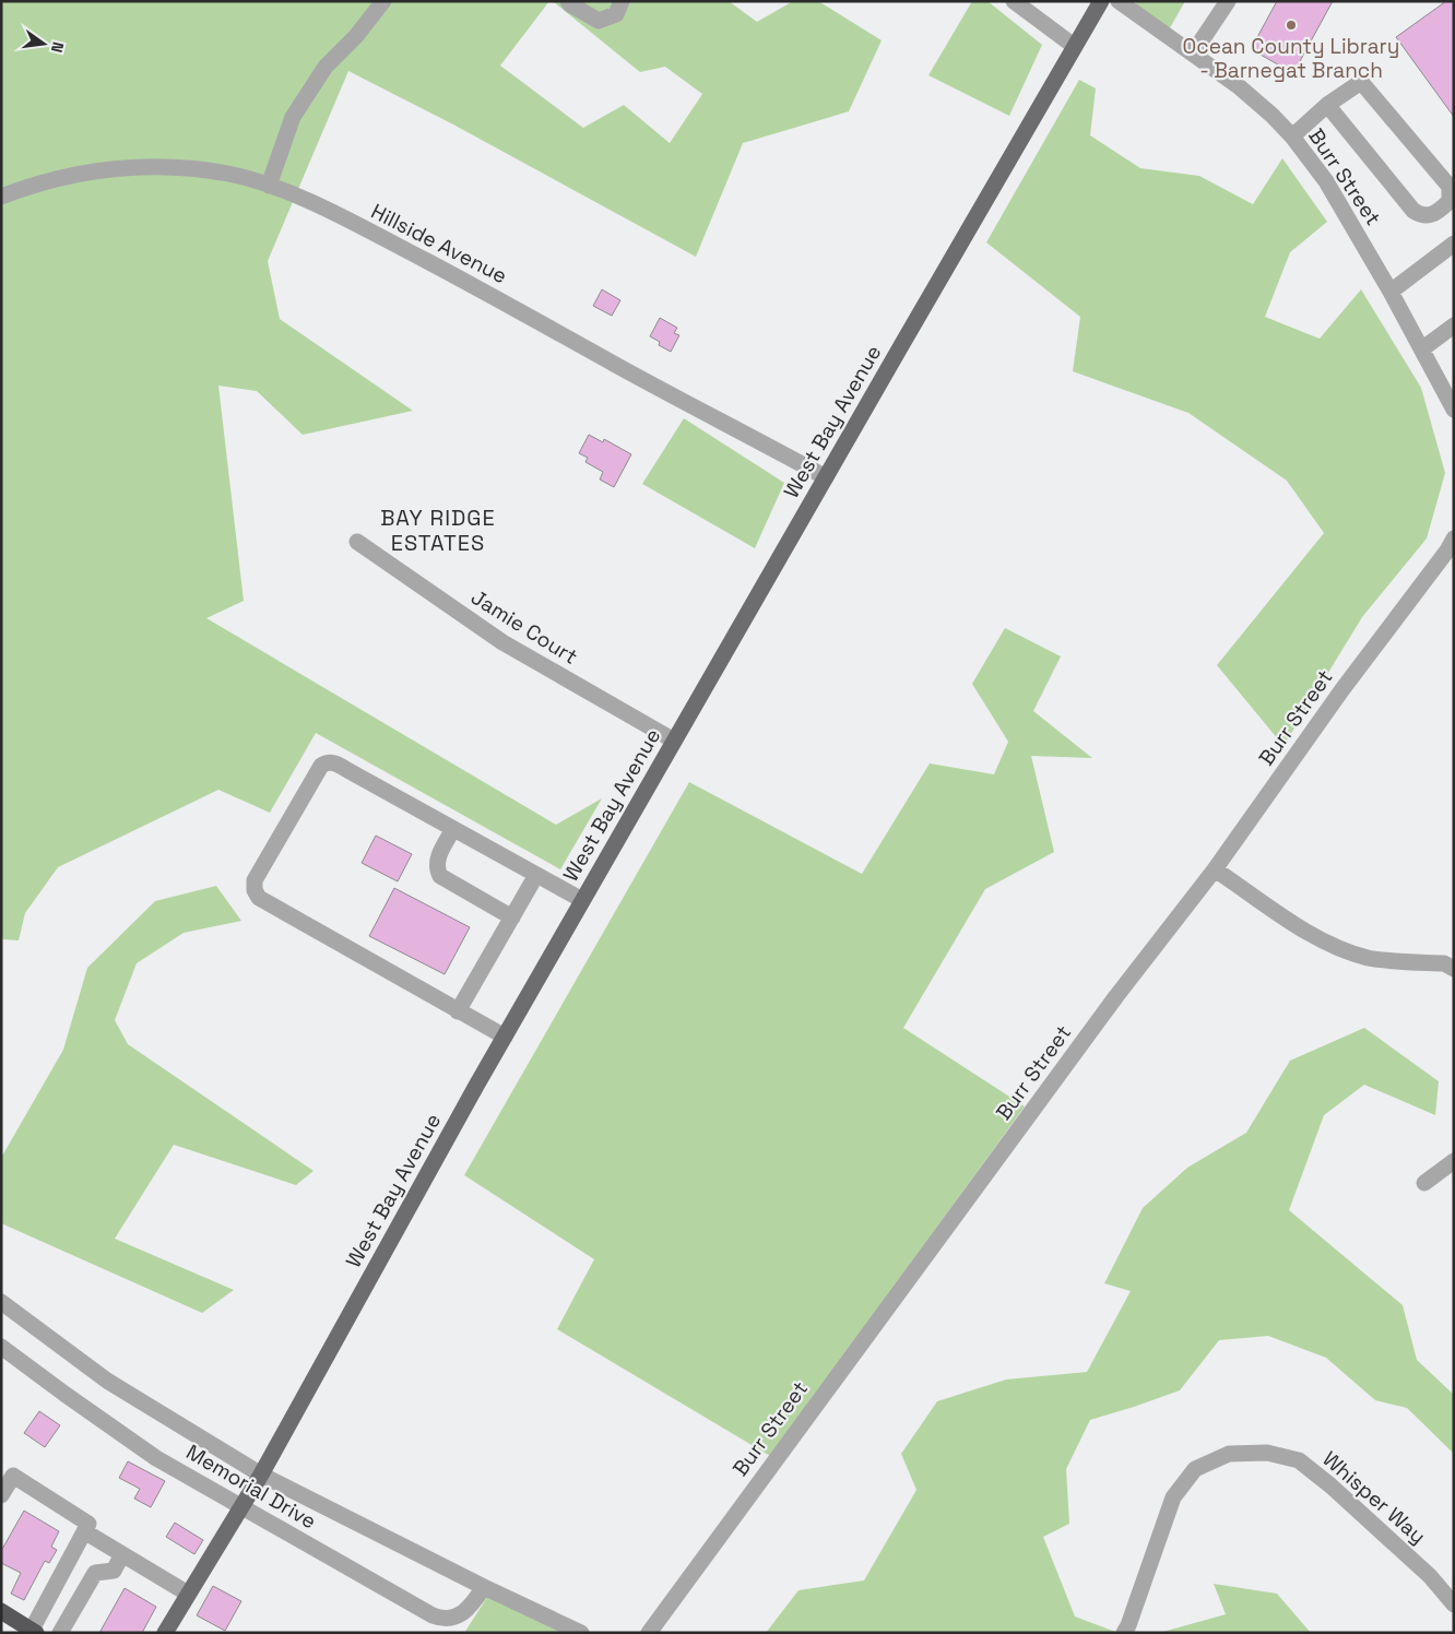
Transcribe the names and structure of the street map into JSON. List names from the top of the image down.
{
  "streets": {
    "main road": ["West Bay Avenue"],
    "street": [
      "Burr Street",
      "Hillside Avenue",
      "Jamie Court",
      "Memorial Drive",
      "Whisper Way"
    ]
  },
  "crossings": [
    ["Hillside Avenue", "West Bay Avenue"],
    ["West Bay Avenue", "Jamie Court"],
    ["West Bay Avenue", "Memorial Drive"]
  ],
  "districts": ["BAY RIDGE ESTATES"],
  "places": ["Ocean County Library - Barnegat Branch"],
  "north": "right"
}
